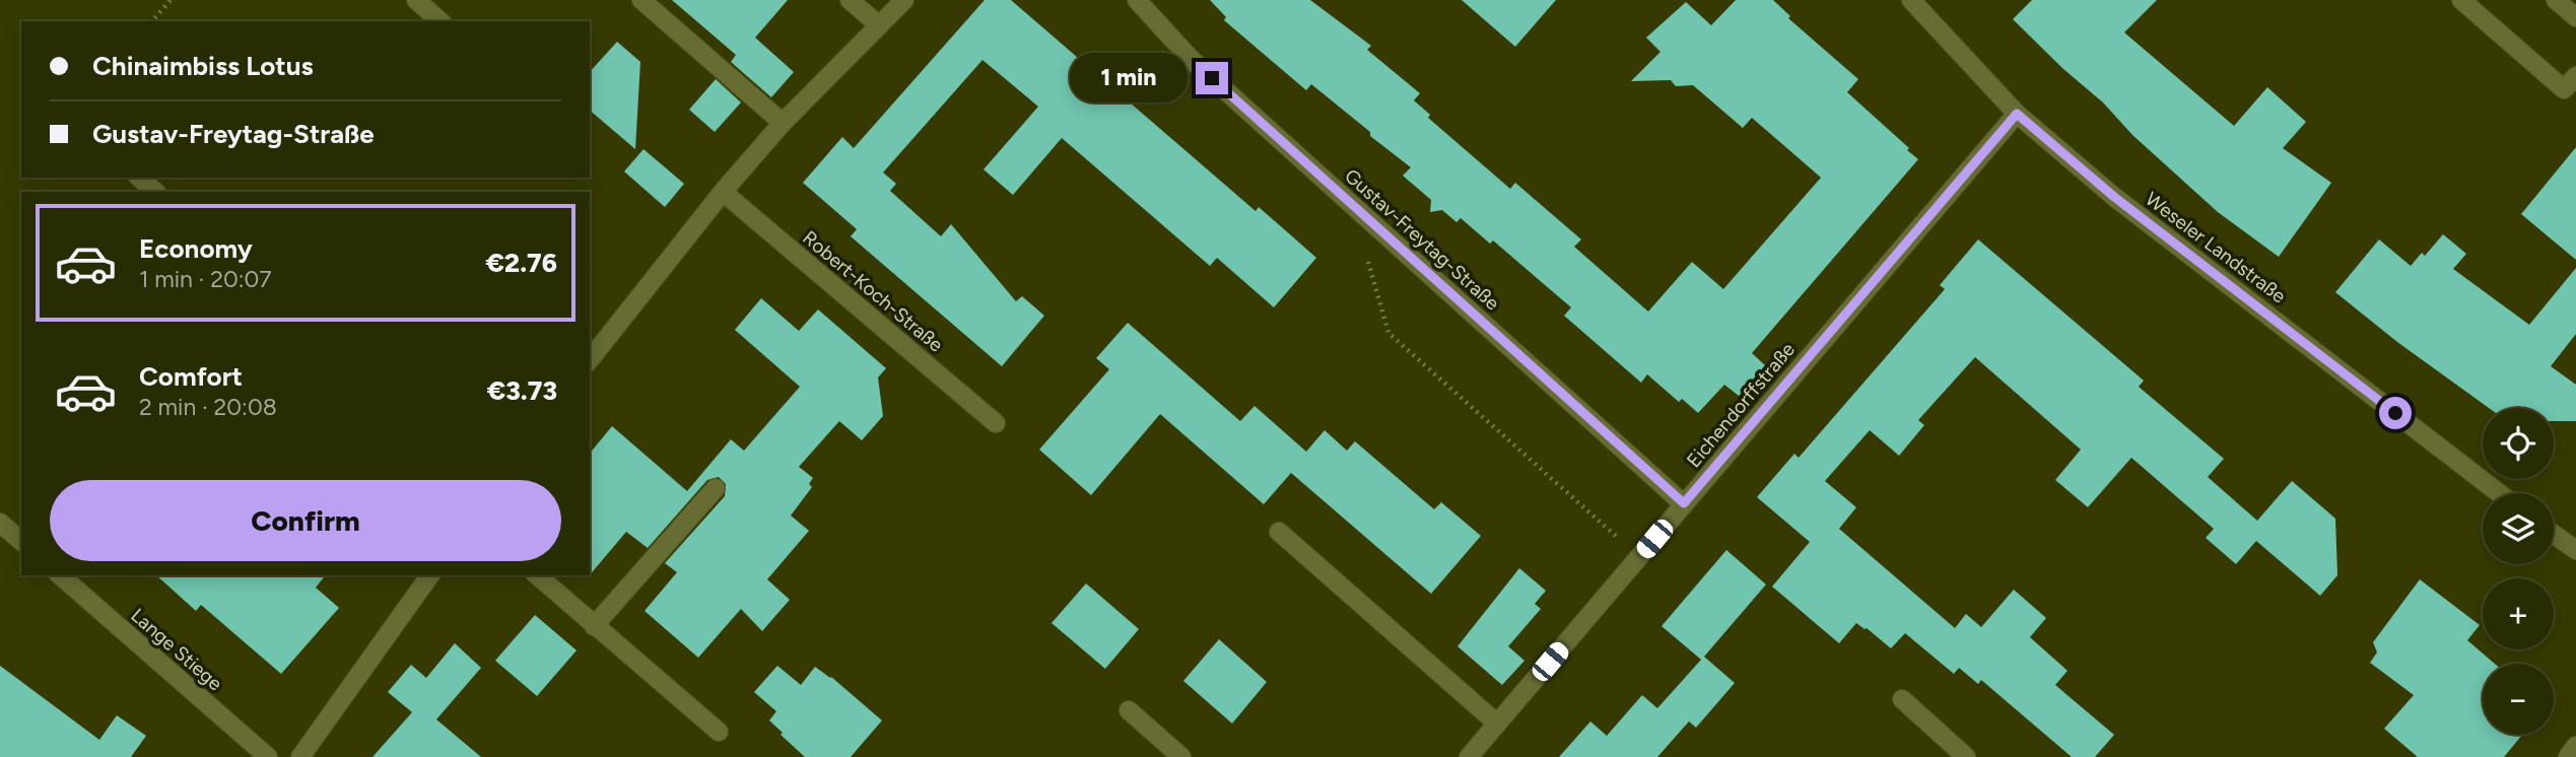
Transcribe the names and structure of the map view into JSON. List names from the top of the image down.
{
  "streets": {
    "street": [
      "Gustav-Freytag-Straße",
      "Weseler Landstraße",
      "Robert-Koch-Straße",
      "Eichendorffstraße",
      "Lange Stiege"
    ]
  },
  "crossings": [
    ["Gustav-Freytag-Straße", "Eichendorffstraße"],
    ["Weseler Landstraße", "Eichendorffstraße"]
  ],
  "page": {
    "banner": ["Chinaimbiss Lotus", "Gustav-Freytag-Straße"],
    "bubble": "1 min",
    "list": [
      {
        "name": "Economy",
        "note": "1 min · 20:07",
        "value": "€2.76"
      },
      {
        "name": "Comfort",
        "note": "2 min · 20:08",
        "value": "€3.73"
      }
    ],
    "map_buttons": ["+", "−"],
    "buttons": "Confirm"
  }
}
